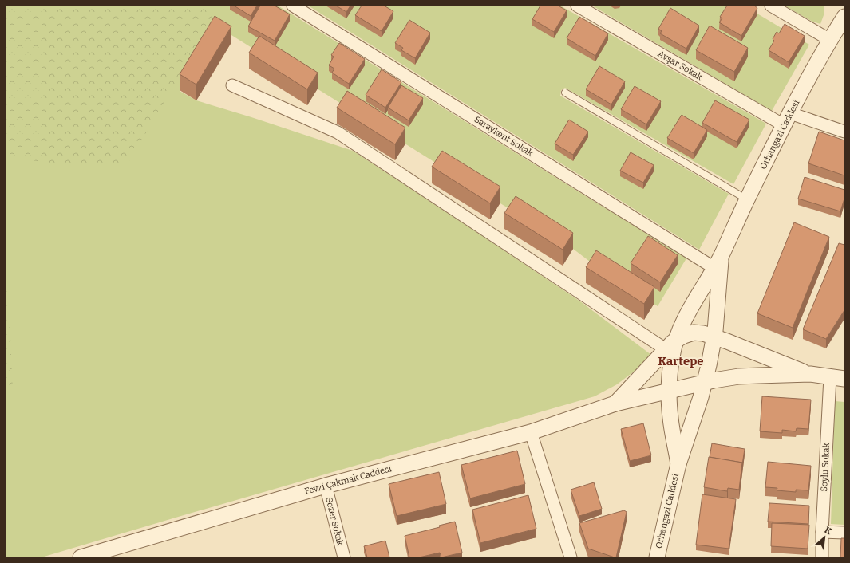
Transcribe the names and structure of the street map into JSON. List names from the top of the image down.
{
  "streets": {
    "street": [
      "Avşar Sokak",
      "Orhangazi Caddesi",
      "Saraykent Sokak",
      "Soylu Sokak",
      "Fevzi Çakmak Caddesi",
      "Sezer Sokak"
    ]
  },
  "crossings": [
    ["Avşar Sokak", "Orhangazi Caddesi"],
    ["Orhangazi Caddesi", "Saraykent Sokak"],
    ["Orhangazi Caddesi", "Fevzi Çakmak Caddesi"],
    ["Fevzi Çakmak Caddesi", "Sezer Sokak"]
  ],
  "districts": ["Kartepe"],
  "north": "top right"
}
